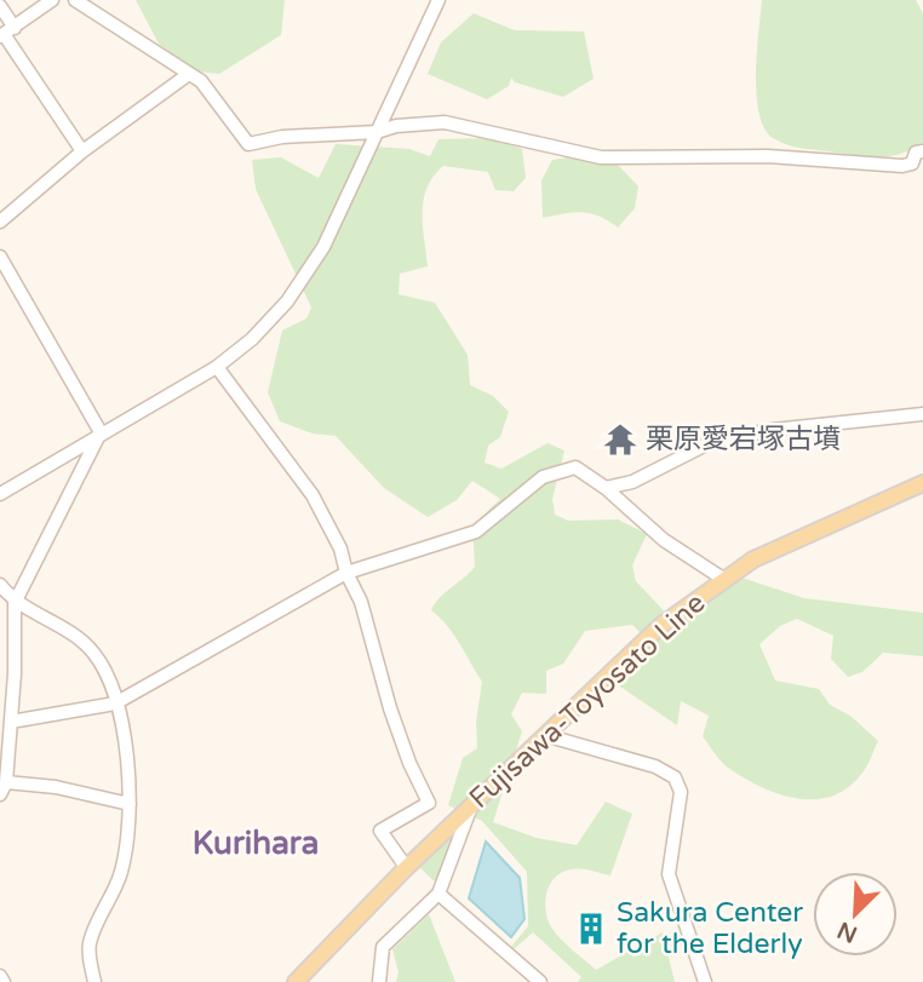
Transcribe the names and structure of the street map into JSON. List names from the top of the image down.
{
  "streets": {
    "main road": ["Fujisawa-Toyosato Line"]
  },
  "districts": ["Kurihara"],
  "places": {
    "temple": ["栗原愛宕塚古墳"],
    "building": ["Sakura Center for the Elderly"]
  },
  "north": "bottom left"
}
